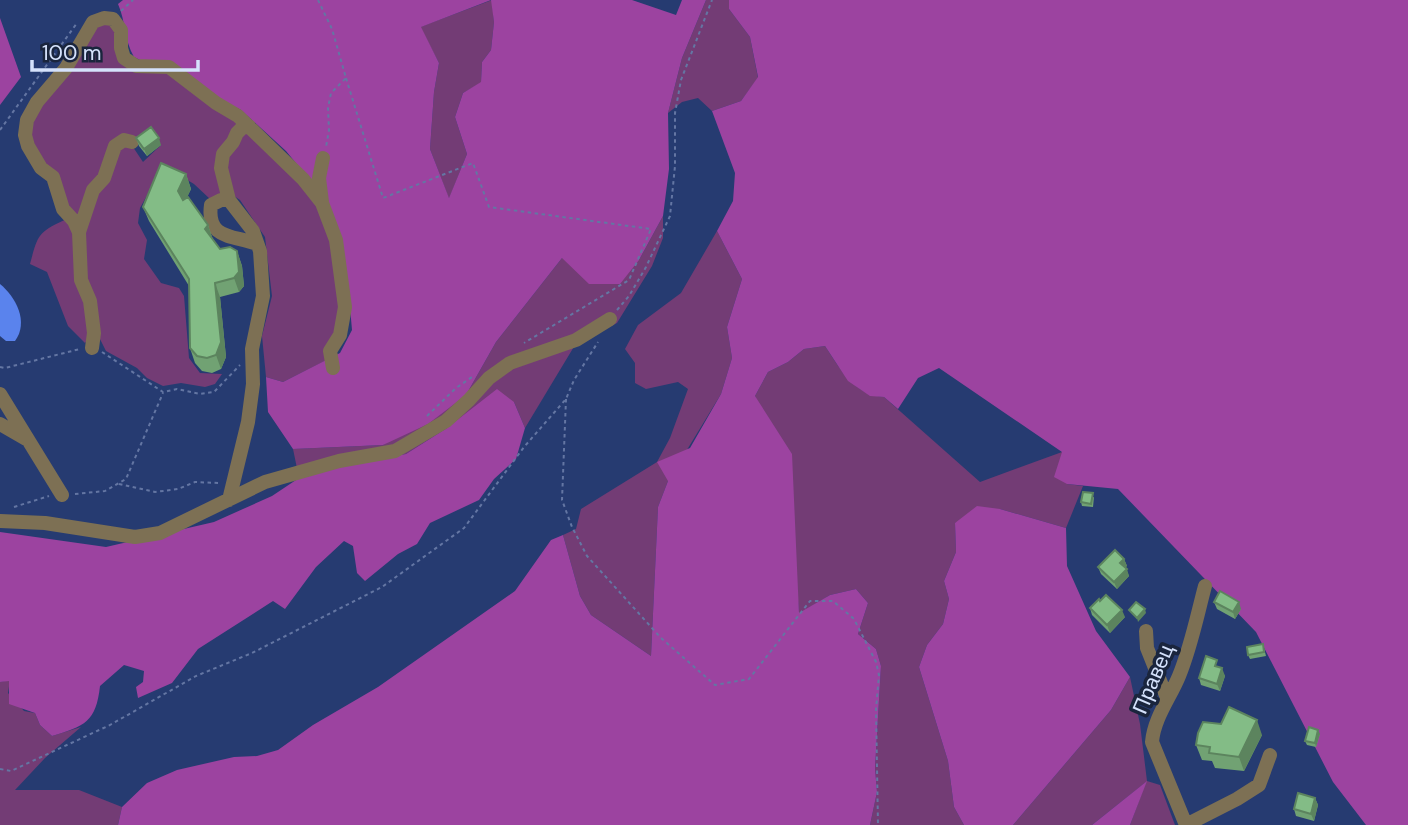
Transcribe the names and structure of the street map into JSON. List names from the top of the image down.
{
  "streets": {
    "street": ["Правец"]
  },
  "scale_bar": "100 m"
}
